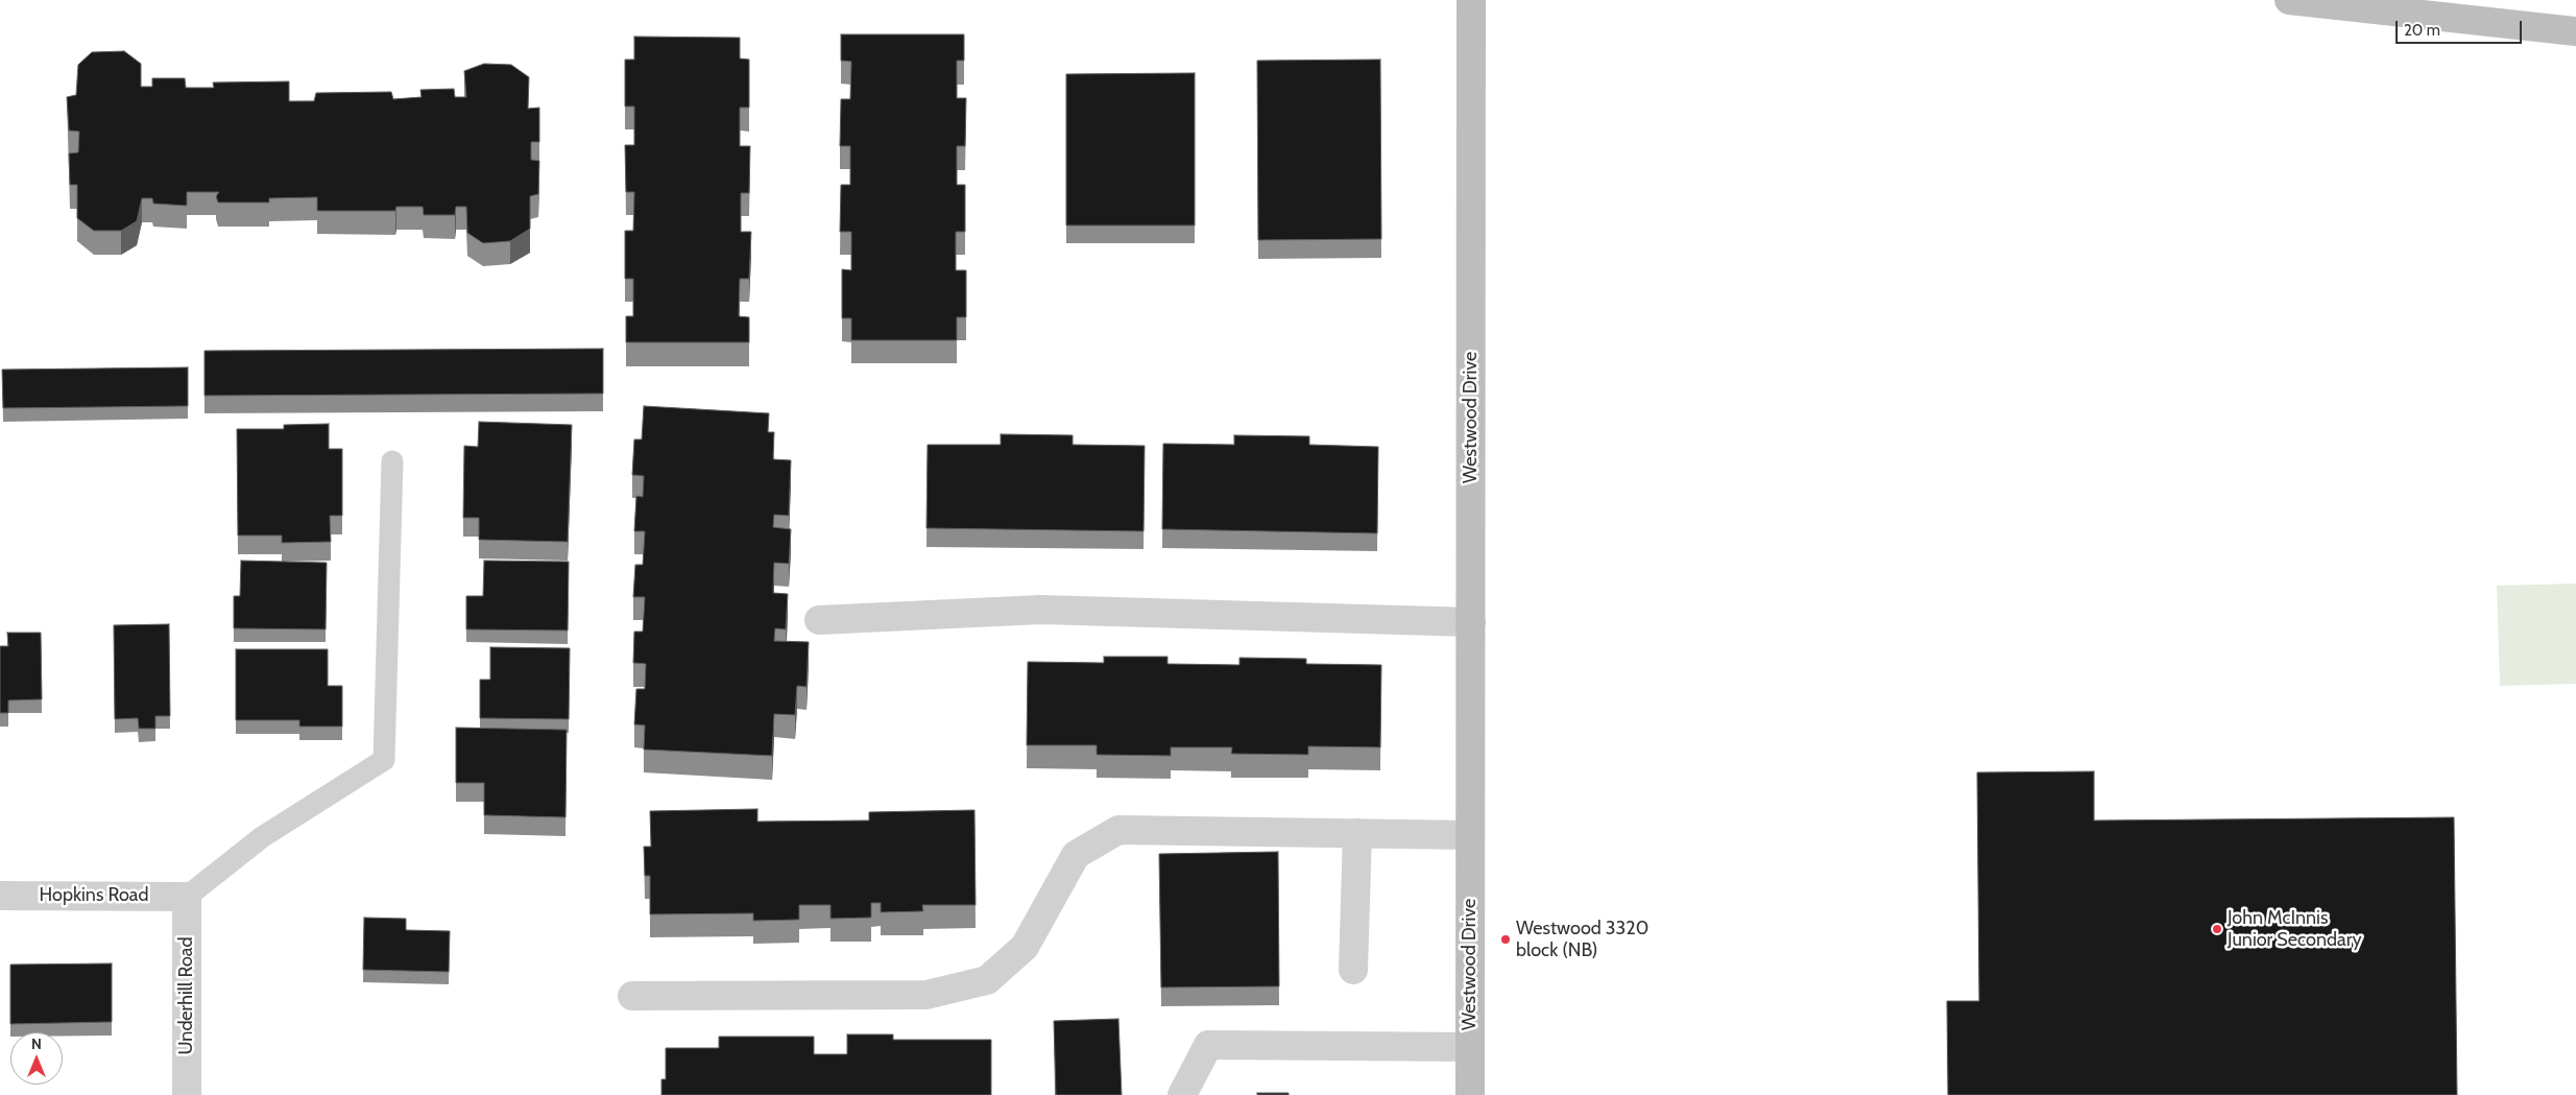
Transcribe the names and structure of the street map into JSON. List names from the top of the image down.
{
  "streets": {
    "street": ["Westwood Drive", "Hopkins Road", "Underhill Road"]
  },
  "crossings": [
    ["Hopkins Road", "Underhill Road"]
  ],
  "places": ["John McInnis Junior Secondary", "Westwood 3320 block (NB)"],
  "scale_bar": "20 m",
  "north": "top"
}
